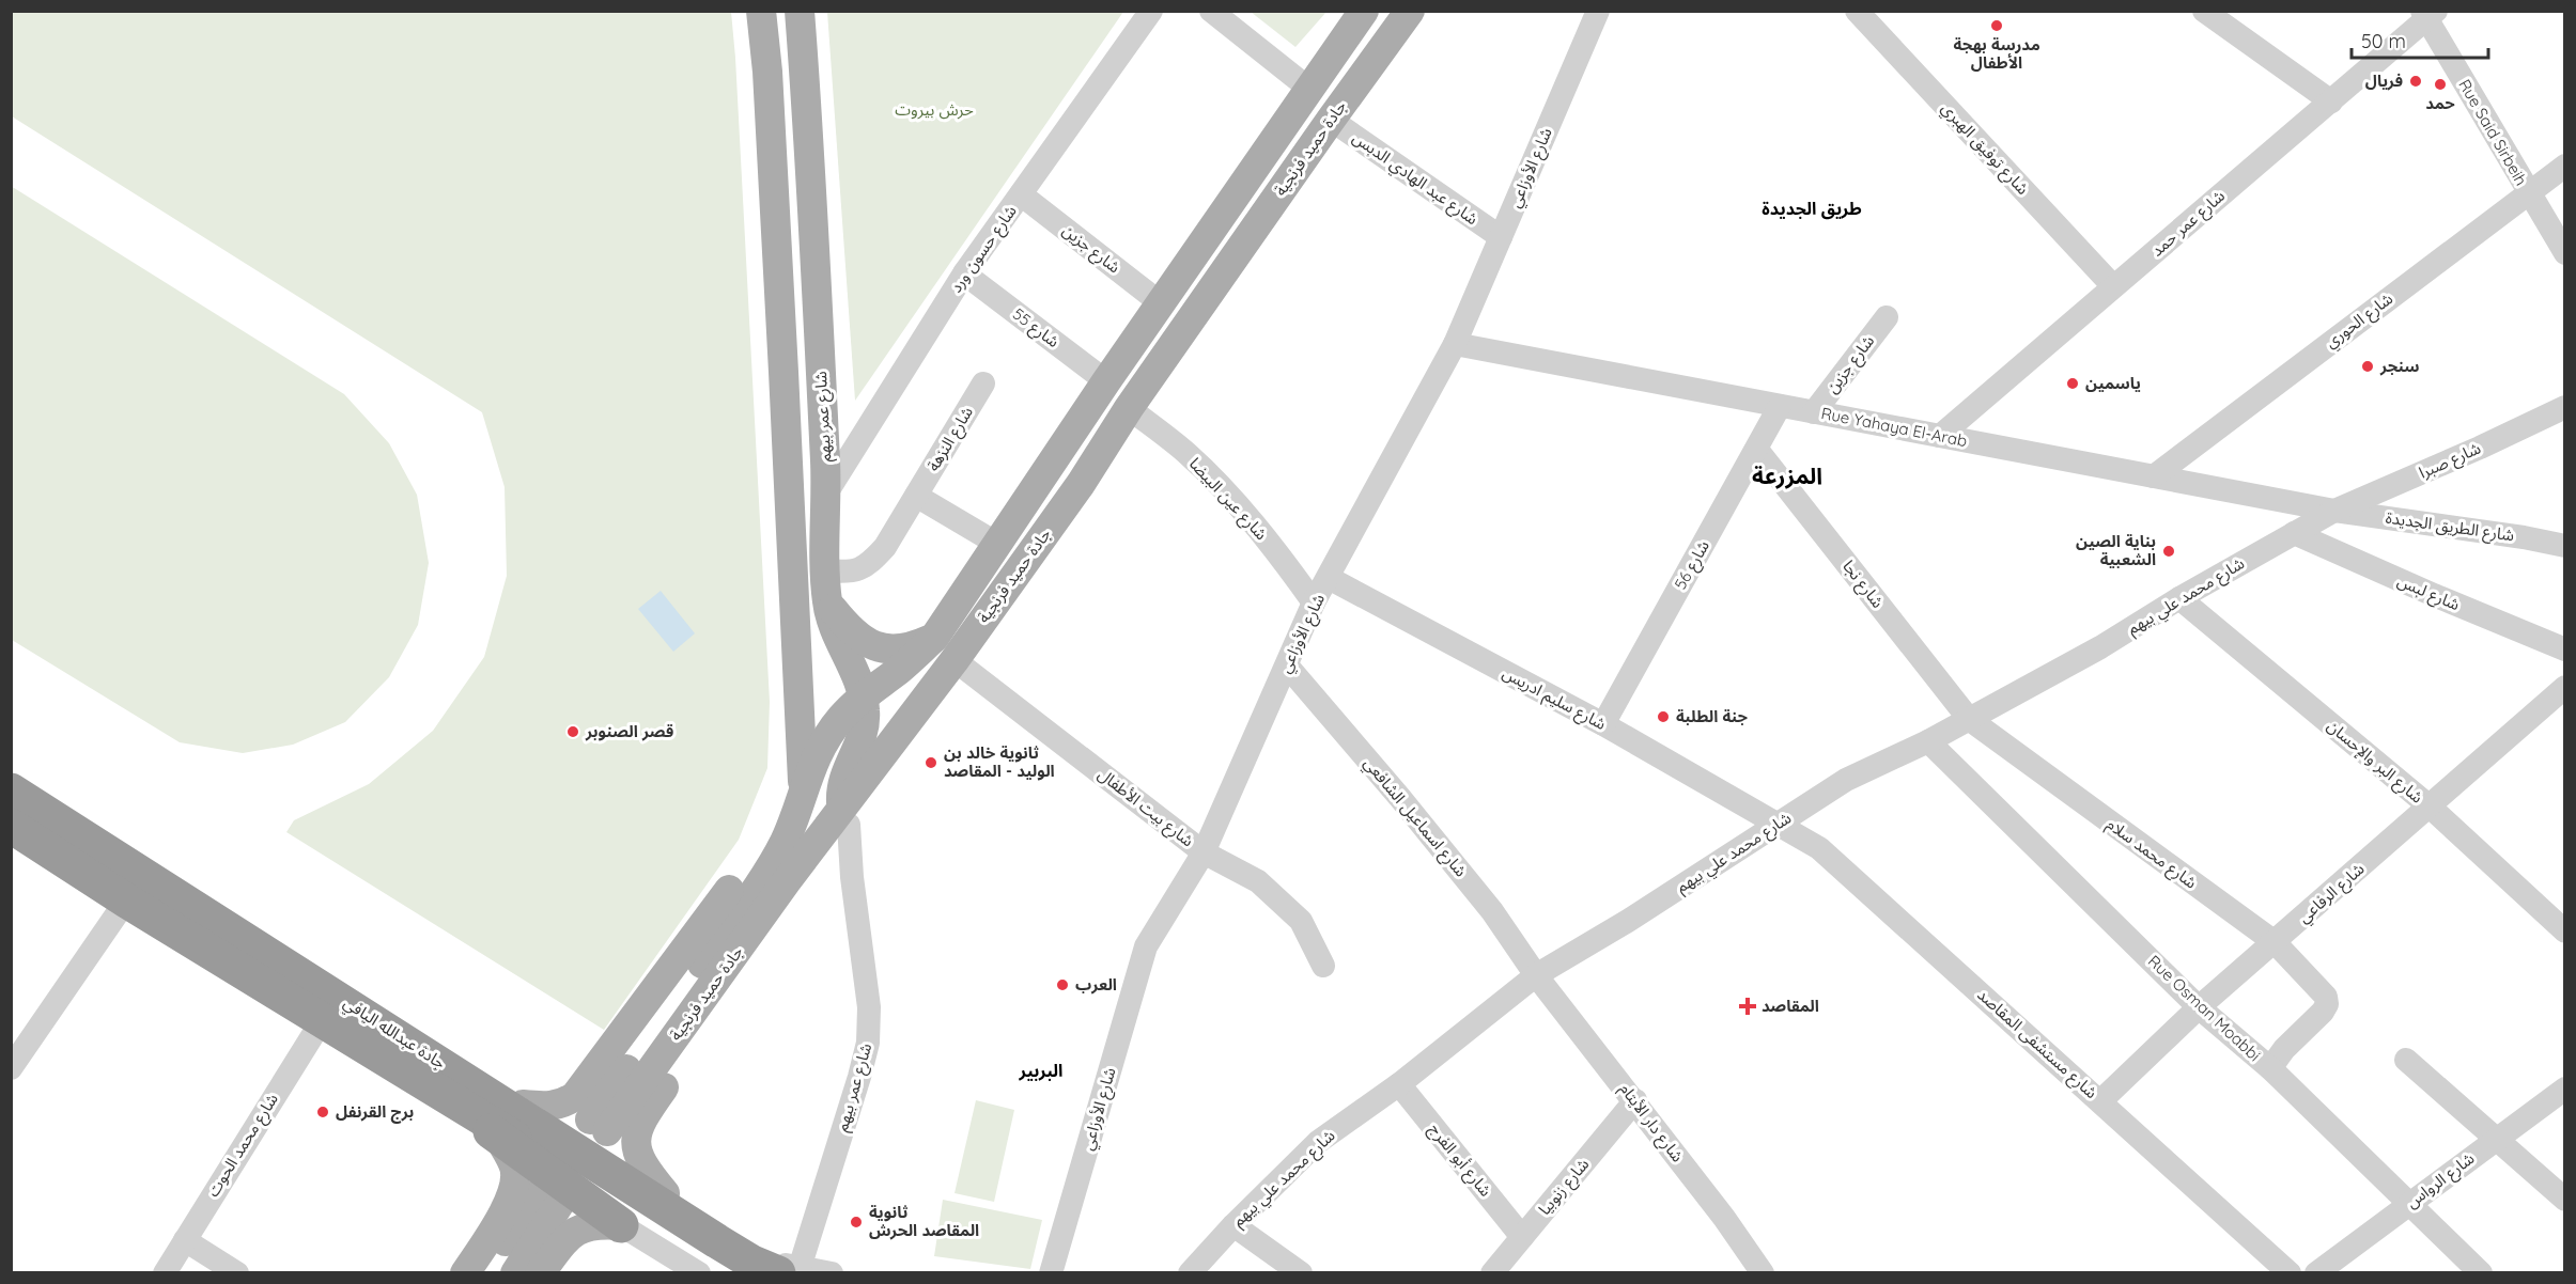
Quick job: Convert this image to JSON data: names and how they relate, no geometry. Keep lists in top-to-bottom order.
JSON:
{
  "streets": {
    "highway": ["جادة عبدالله اليافي"],
    "main road": ["جادة حميد فرنجية", "شارع عمر بيهم"],
    "street": [
      "Rue Said Sirbeih",
      "شارع توفيق الهبري",
      "شارع الأوزاعي",
      "شارع عبد الهادي الدبس",
      "شارع عمر حمد",
      "شارع حسون ورد",
      "شارع جزين",
      "شارع الحوري",
      "شارع 55",
      "Rue Yahaya El-Arab",
      "شارع النزهة",
      "شارع صبرا",
      "شارع عين البيضا",
      "شارع الطريق الجديدة",
      "شارع 56",
      "شارع نجا",
      "شارع لبس",
      "شارع محمد علي بيهم",
      "شارع سليم ادريس",
      "شارع البر والإحسان",
      "شارع بيت الأطفال",
      "شارع اسماعيل الشافعي",
      "شارع محمد سلام",
      "شارع الرفاعي",
      "Rue Osman Moabbi",
      "شارع مستشفى المقاصد",
      "شارع دار الأيتام",
      "شارع محمد الحوت",
      "شارع أبو الفرج",
      "شارع الرواس",
      "شارع زنوبيا"
    ]
  },
  "crossings": [
    ["Rue Said Sirbeih", "شارع عمر حمد"],
    ["Rue Said Sirbeih", "شارع الحوري"],
    ["جادة حميد فرنجية", "شارع عبد الهادي الدبس"],
    ["جادة حميد فرنجية", "شارع جزين"],
    ["جادة حميد فرنجية", "شارع 55"],
    ["جادة حميد فرنجية", "شارع عمر بيهم"],
    ["جادة حميد فرنجية", "شارع عين البيضا"],
    ["جادة حميد فرنجية", "شارع بيت الأطفال"],
    ["شارع توفيق الهبري", "شارع عمر حمد"],
    ["شارع الأوزاعي", "شارع عبد الهادي الدبس"],
    ["شارع الأوزاعي", "Rue Yahaya El-Arab"],
    ["شارع الأوزاعي", "شارع عين البيضا"],
    ["شارع الأوزاعي", "شارع سليم ادريس"],
    ["شارع الأوزاعي", "شارع بيت الأطفال"],
    ["شارع الأوزاعي", "شارع اسماعيل الشافعي"],
    ["شارع عمر حمد", "Rue Yahaya El-Arab"],
    ["شارع حسون ورد", "شارع جزين"],
    ["شارع حسون ورد", "شارع 55"],
    ["شارع حسون ورد", "شارع عمر بيهم"],
    ["شارع جزين", "Rue Yahaya El-Arab"],
    ["شارع الحوري", "Rue Yahaya El-Arab"],
    ["شارع عمر بيهم", "شارع النزهة"],
    ["شارع عمر بيهم", "جادة عبدالله اليافي"],
    ["Rue Yahaya El-Arab", "شارع صبرا"],
    ["Rue Yahaya El-Arab", "شارع الطريق الجديدة"],
    ["Rue Yahaya El-Arab", "شارع 56"],
    ["Rue Yahaya El-Arab", "شارع محمد علي بيهم"],
    ["شارع صبرا", "شارع الطريق الجديدة"],
    ["شارع صبرا", "شارع محمد علي بيهم"],
    ["شارع الطريق الجديدة", "شارع محمد علي بيهم"],
    ["شارع 56", "شارع نجا"],
    ["شارع 56", "شارع سليم ادريس"],
    ["شارع نجا", "شارع محمد علي بيهم"],
    ["شارع نجا", "شارع محمد سلام"],
    ["شارع لبس", "شارع محمد علي بيهم"],
    ["شارع محمد علي بيهم", "شارع سليم ادريس"],
    ["شارع محمد علي بيهم", "شارع البر والإحسان"],
    ["شارع محمد علي بيهم", "شارع اسماعيل الشافعي"],
    ["شارع محمد علي بيهم", "شارع محمد سلام"],
    ["شارع محمد علي بيهم", "Rue Osman Moabbi"],
    ["شارع محمد علي بيهم", "شارع مستشفى المقاصد"],
    ["شارع محمد علي بيهم", "شارع دار الأيتام"],
    ["شارع محمد علي بيهم", "شارع أبو الفرج"],
    ["شارع سليم ادريس", "شارع مستشفى المقاصد"],
    ["شارع البر والإحسان", "شارع الرفاعي"],
    ["شارع اسماعيل الشافعي", "شارع دار الأيتام"],
    ["شارع محمد سلام", "شارع الرفاعي"],
    ["شارع محمد سلام", "Rue Osman Moabbi"],
    ["شارع الرفاعي", "Rue Osman Moabbi"],
    ["شارع الرفاعي", "شارع مستشفى المقاصد"],
    ["Rue Osman Moabbi", "شارع الرواس"],
    ["جادة عبدالله اليافي", "شارع محمد الحوت"],
    ["شارع دار الأيتام", "شارع زنوبيا"],
    ["شارع أبو الفرج", "شارع زنوبيا"]
  ],
  "districts": ["طريق الجديدة", "المزرعة", "البربير"],
  "parks": ["حرش بيروت"],
  "places": {
    "other": [
      "مدرسة بهجة الأطفال",
      "فريال",
      "حمد",
      "سنجر",
      "ياسمين",
      "بناية الصين الشعبية",
      "جنة الطلبة",
      "قصر الصنوبر",
      "ثانوية خالد بن الوليد - المقاصد",
      "العرب",
      "برج القرنفل",
      "ثانوية المقاصد الحرش"
    ],
    "health": ["المقاصد"]
  },
  "scale_bar": "50 m"
}
